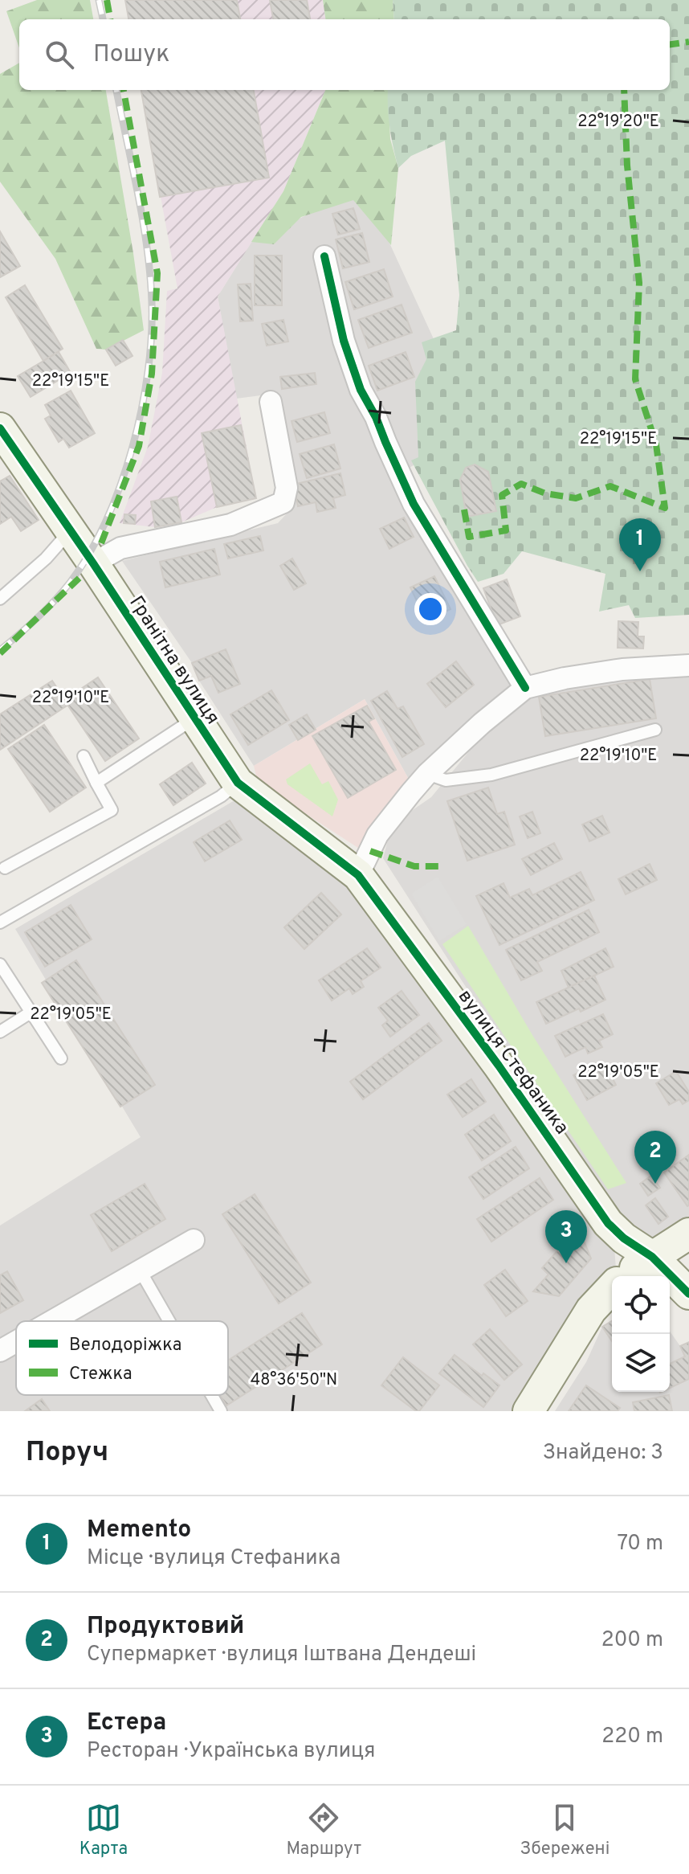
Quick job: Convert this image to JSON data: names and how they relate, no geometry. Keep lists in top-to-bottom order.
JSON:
{
  "streets": {
    "street": ["Гранітна вулиця", "вулиця Стефаника"]
  },
  "crossings": [
    ["Гранітна вулиця", "вулиця Стефаника"]
  ],
  "legend": ["Велодоріжка", "Стежка"],
  "page": {
    "search": "Пошук",
    "pins": ["1", "2", "3"],
    "heading": ["Поруч", "Знайдено: 3"],
    "list": [
      {
        "mark": "1",
        "name": "Memento",
        "note": "Місце · вулиця Стефаника",
        "value": "70 m"
      },
      {
        "mark": "2",
        "name": "Продуктовий",
        "note": "Супермаркет · вулиця Іштвана Дендеші",
        "value": "200 m"
      },
      {
        "mark": "3",
        "name": "Естера",
        "note": "Ресторан · Українська вулиця",
        "value": "220 m"
      }
    ],
    "nav": ["Карта", "Маршрут", "Збережені"]
  },
  "coordinates": [
    "22°19'20\"E",
    "22°19'15\"E",
    "22°19'10\"E",
    "22°19'05\"E",
    "48°36'50\"N"
  ]
}
